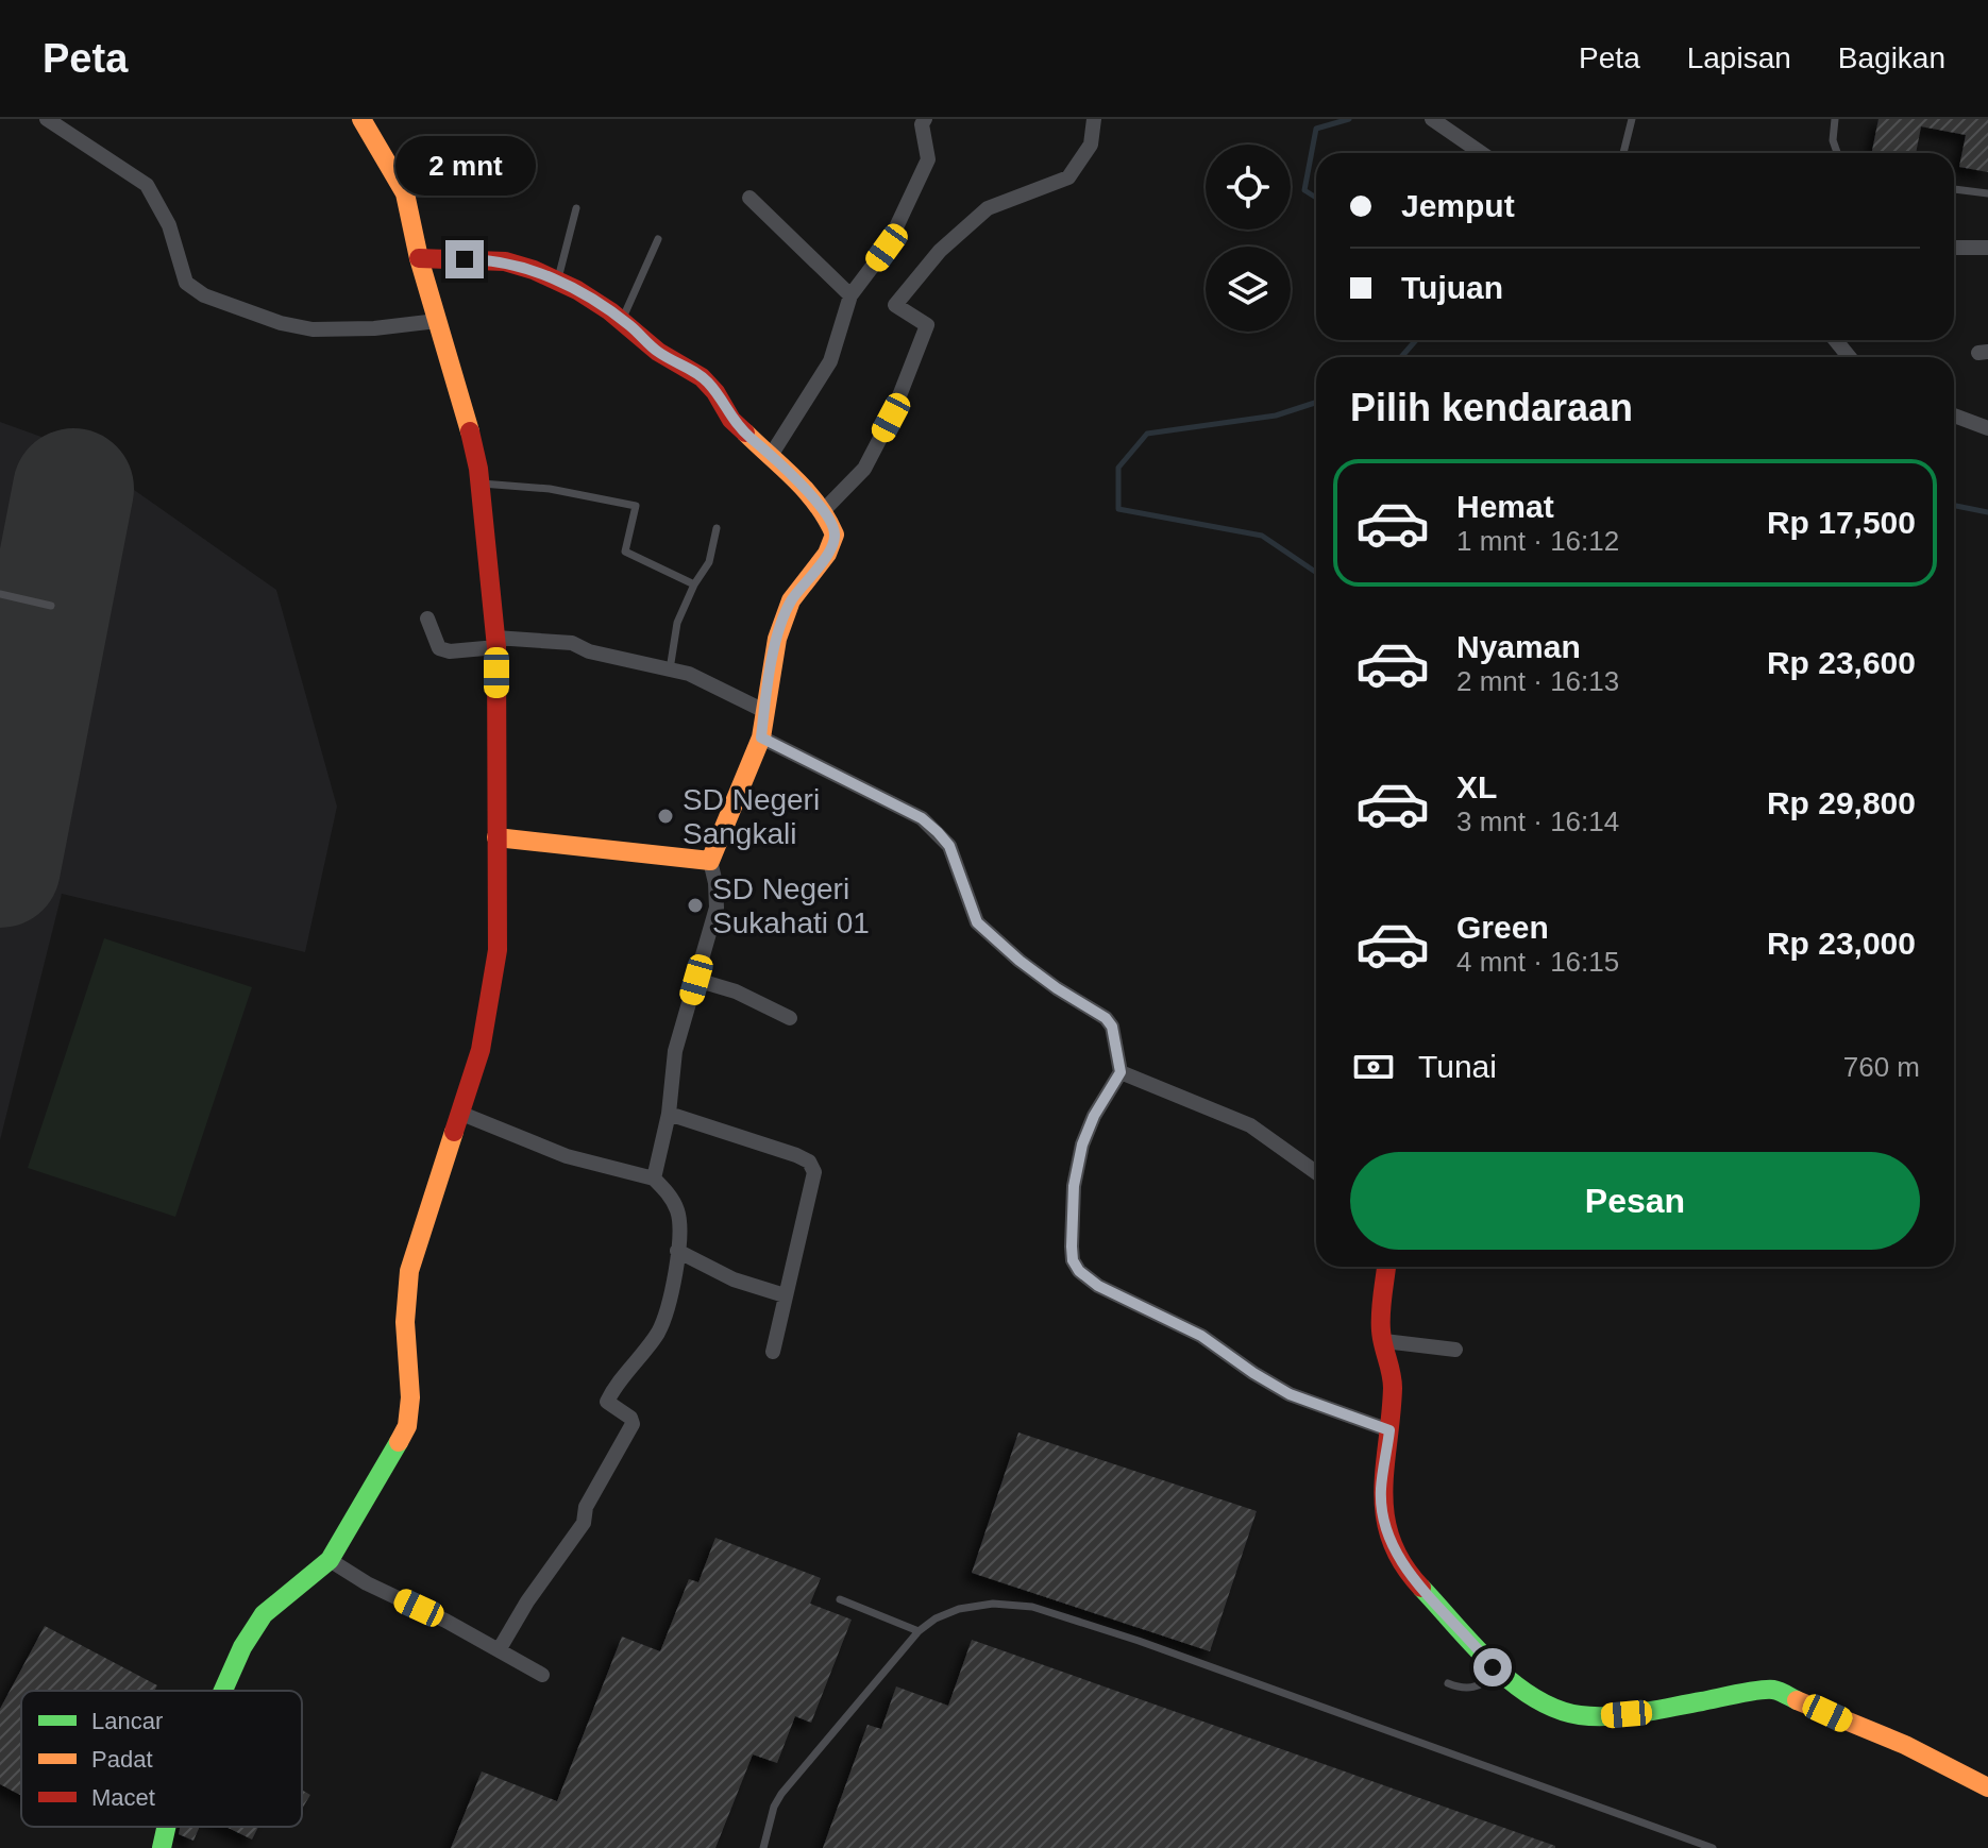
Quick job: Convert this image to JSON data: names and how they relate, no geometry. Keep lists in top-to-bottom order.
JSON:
{
  "places": ["SD Negeri Sangkali", "SD Negeri Sukahati 01"],
  "legend": ["Lancar", "Padat", "Macet"],
  "page": {
    "header": "Peta",
    "nav": ["Peta", "Lapisan", "Bagikan"],
    "bubble": "2 mnt",
    "banner": ["Jemput", "Tujuan"],
    "heading": "Pilih kendaraan",
    "list": [
      {
        "name": "Hemat",
        "note": "1 mnt · 16:12",
        "value": "Rp 17,500"
      },
      {
        "name": "Nyaman",
        "note": "2 mnt · 16:13",
        "value": "Rp 23,600"
      },
      {
        "name": "XL",
        "note": "3 mnt · 16:14",
        "value": "Rp 29,800"
      },
      {
        "name": "Green",
        "note": "4 mnt · 16:15",
        "value": "Rp 23,000"
      }
    ],
    "pay": ["Tunai", "760 m"],
    "buttons": "Pesan"
  }
}
